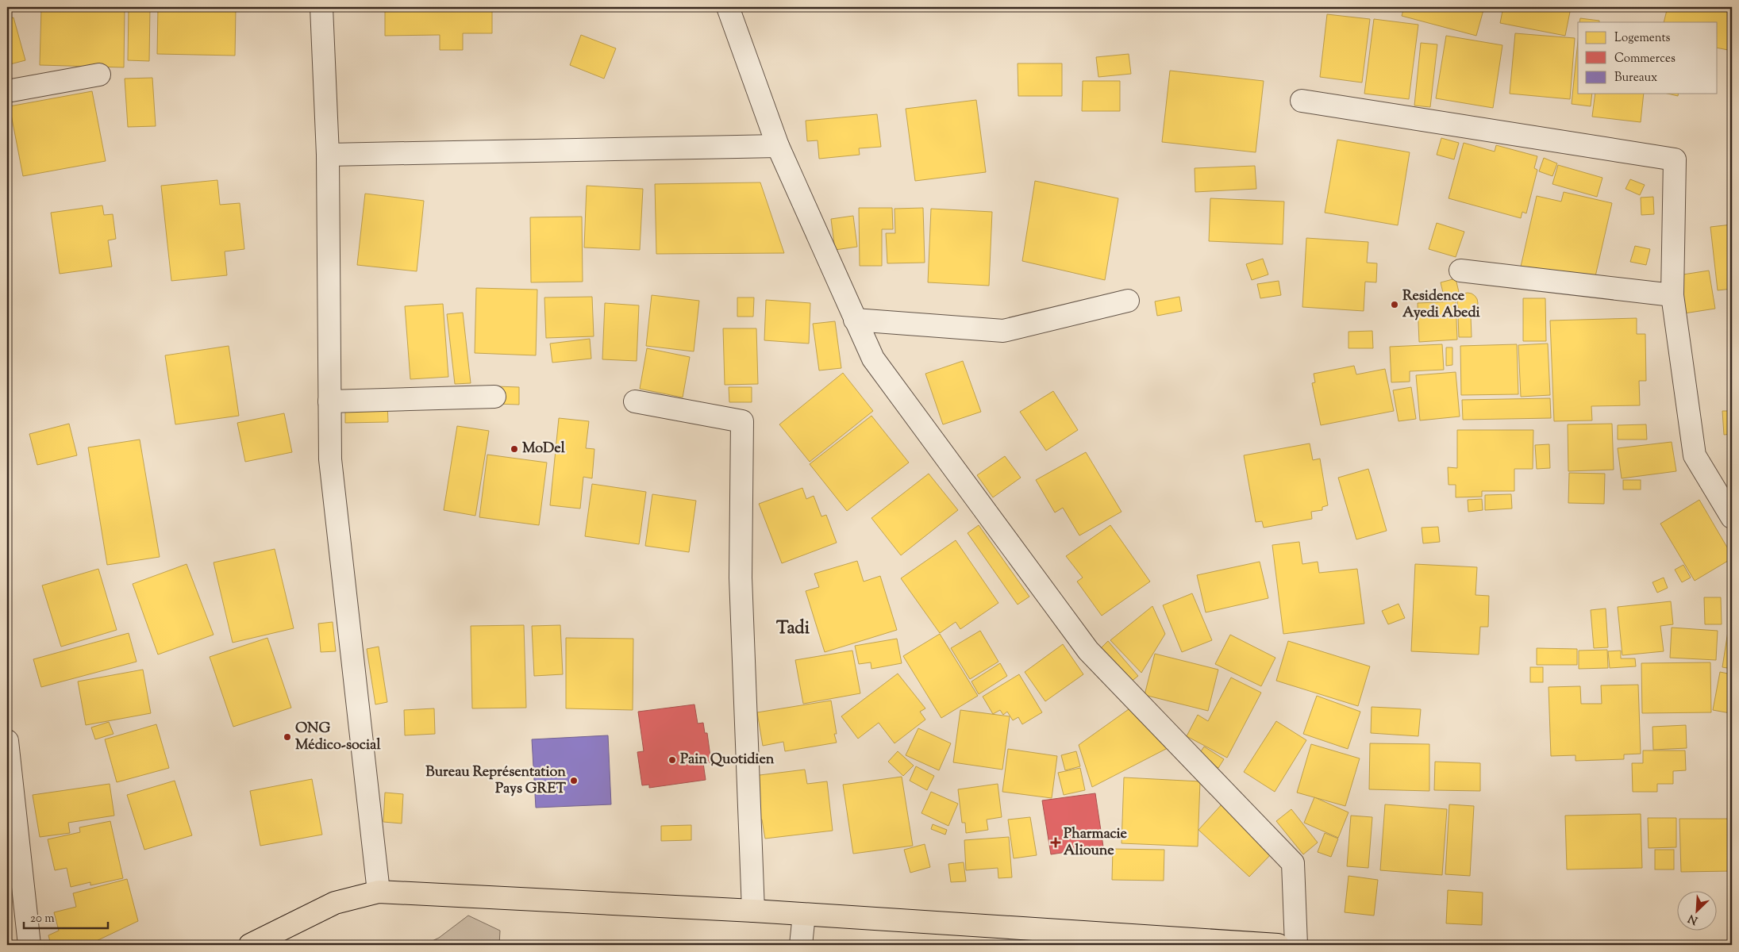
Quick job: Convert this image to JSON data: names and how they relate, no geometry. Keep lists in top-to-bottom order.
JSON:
{
  "districts": ["Tadi"],
  "places": {
    "other": [
      "Residence Ayedi Abedi",
      "MoDel",
      "ONG Médico-social",
      "Pain Quotidien",
      "Bureau Représentation Pays GRET"
    ],
    "health": ["Pharmacie Alioune"]
  },
  "legend": ["Logements", "Commerces", "Bureaux"],
  "scale_bar": "20 m",
  "north": "bottom left"
}
